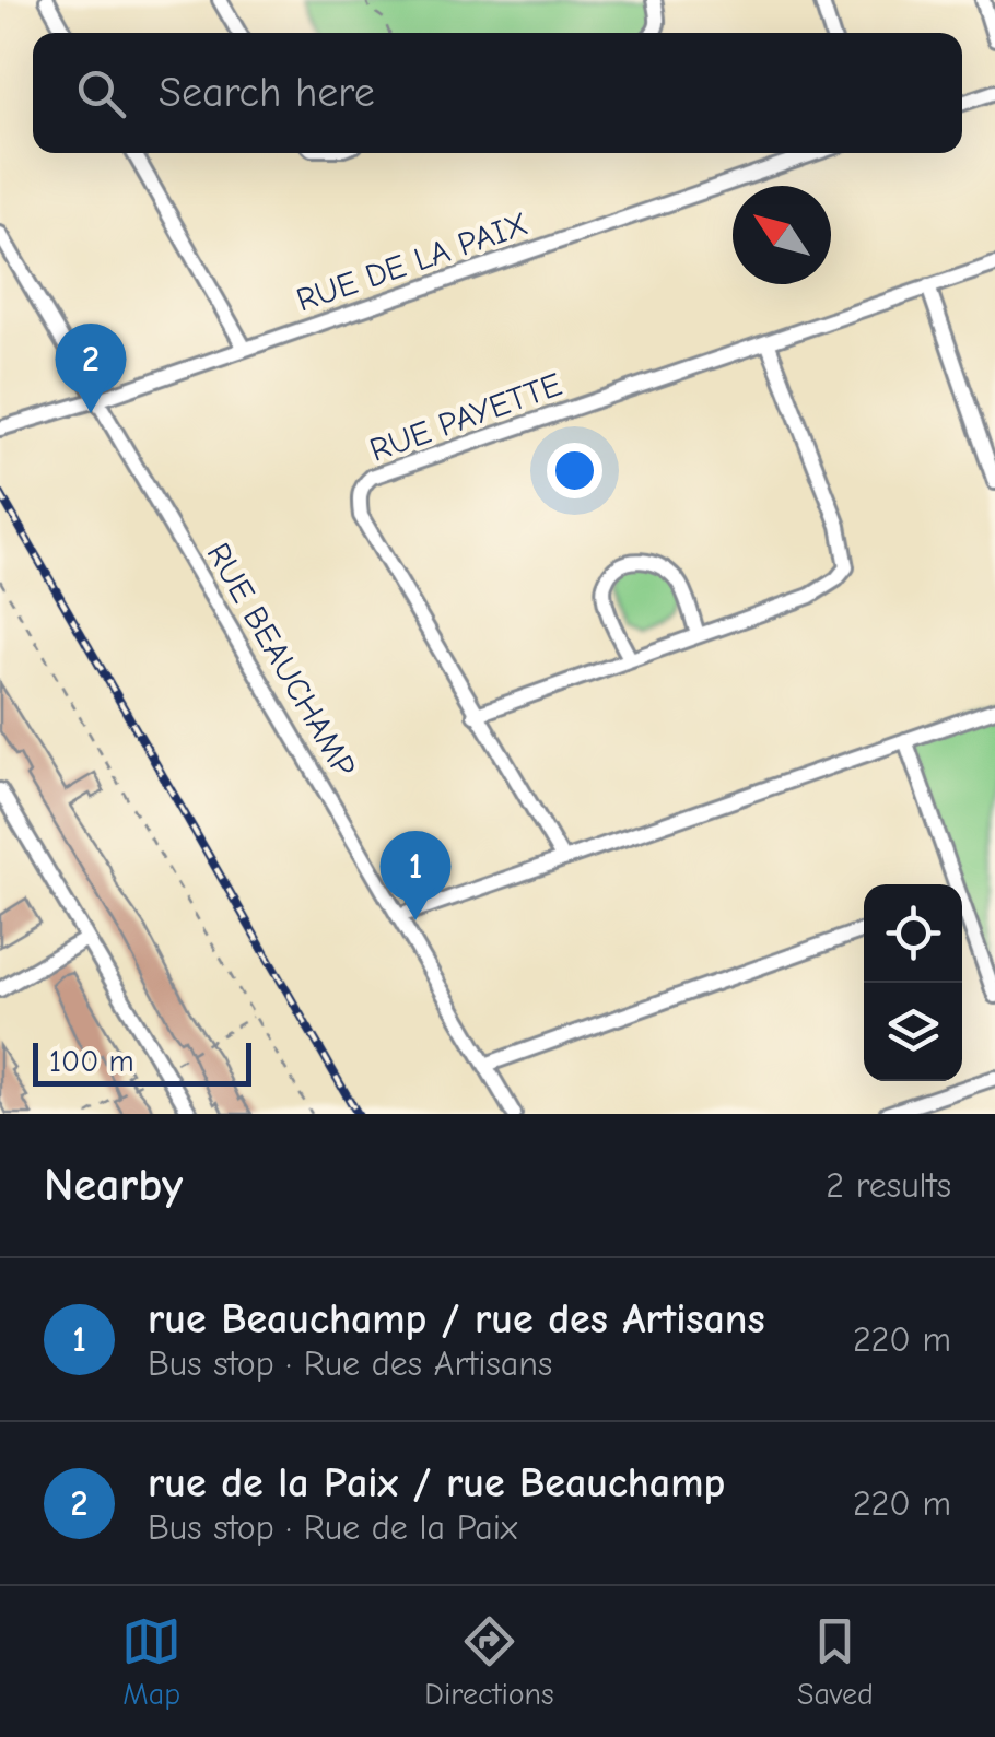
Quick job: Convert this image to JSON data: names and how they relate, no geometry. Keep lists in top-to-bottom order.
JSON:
{
  "streets": {
    "street": ["RUE DE LA PAIX", "RUE PAYETTE", "RUE BEAUCHAMP"]
  },
  "crossings": [
    ["RUE DE LA PAIX", "RUE BEAUCHAMP"]
  ],
  "scale_bar": "100 m",
  "north": "top left",
  "page": {
    "search": "Search here",
    "pins": ["2", "1"],
    "scale": "100 m",
    "heading": ["Nearby", "2 results"],
    "list": [
      {
        "mark": "1",
        "name": "rue Beauchamp / rue des Artisans",
        "note": "Bus stop · Rue des Artisans",
        "value": "220 m"
      },
      {
        "mark": "2",
        "name": "rue de la Paix / rue Beauchamp",
        "note": "Bus stop · Rue de la Paix",
        "value": "220 m"
      }
    ],
    "nav": ["Map", "Directions", "Saved"]
  }
}
